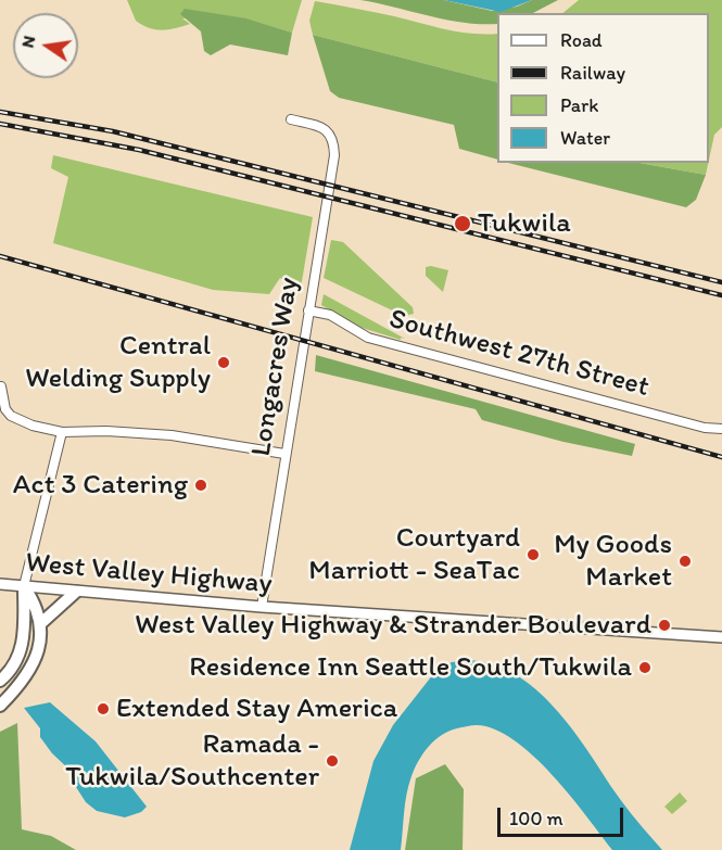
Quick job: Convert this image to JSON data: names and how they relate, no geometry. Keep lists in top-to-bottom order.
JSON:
{
  "streets": {
    "main road": ["West Valley Highway"],
    "street": ["Southwest 27th Street", "Longacres Way"]
  },
  "crossings": [
    ["Southwest 27th Street", "Longacres Way"],
    ["Longacres Way", "West Valley Highway"]
  ],
  "places": [
    "Tukwila",
    "Central Welding Supply",
    "Act 3 Catering",
    "Courtyard Marriott - SeaTac",
    "My Goods Market",
    "West Valley Highway & Strander Boulevard",
    "Residence Inn Seattle South/Tukwila",
    "Extended Stay America",
    "Ramada - Tukwila/Southcenter"
  ],
  "legend": [
    "Road",
    "Railway",
    "Park",
    "Water"
  ],
  "scale_bar": "100 m",
  "north": "left"
}
